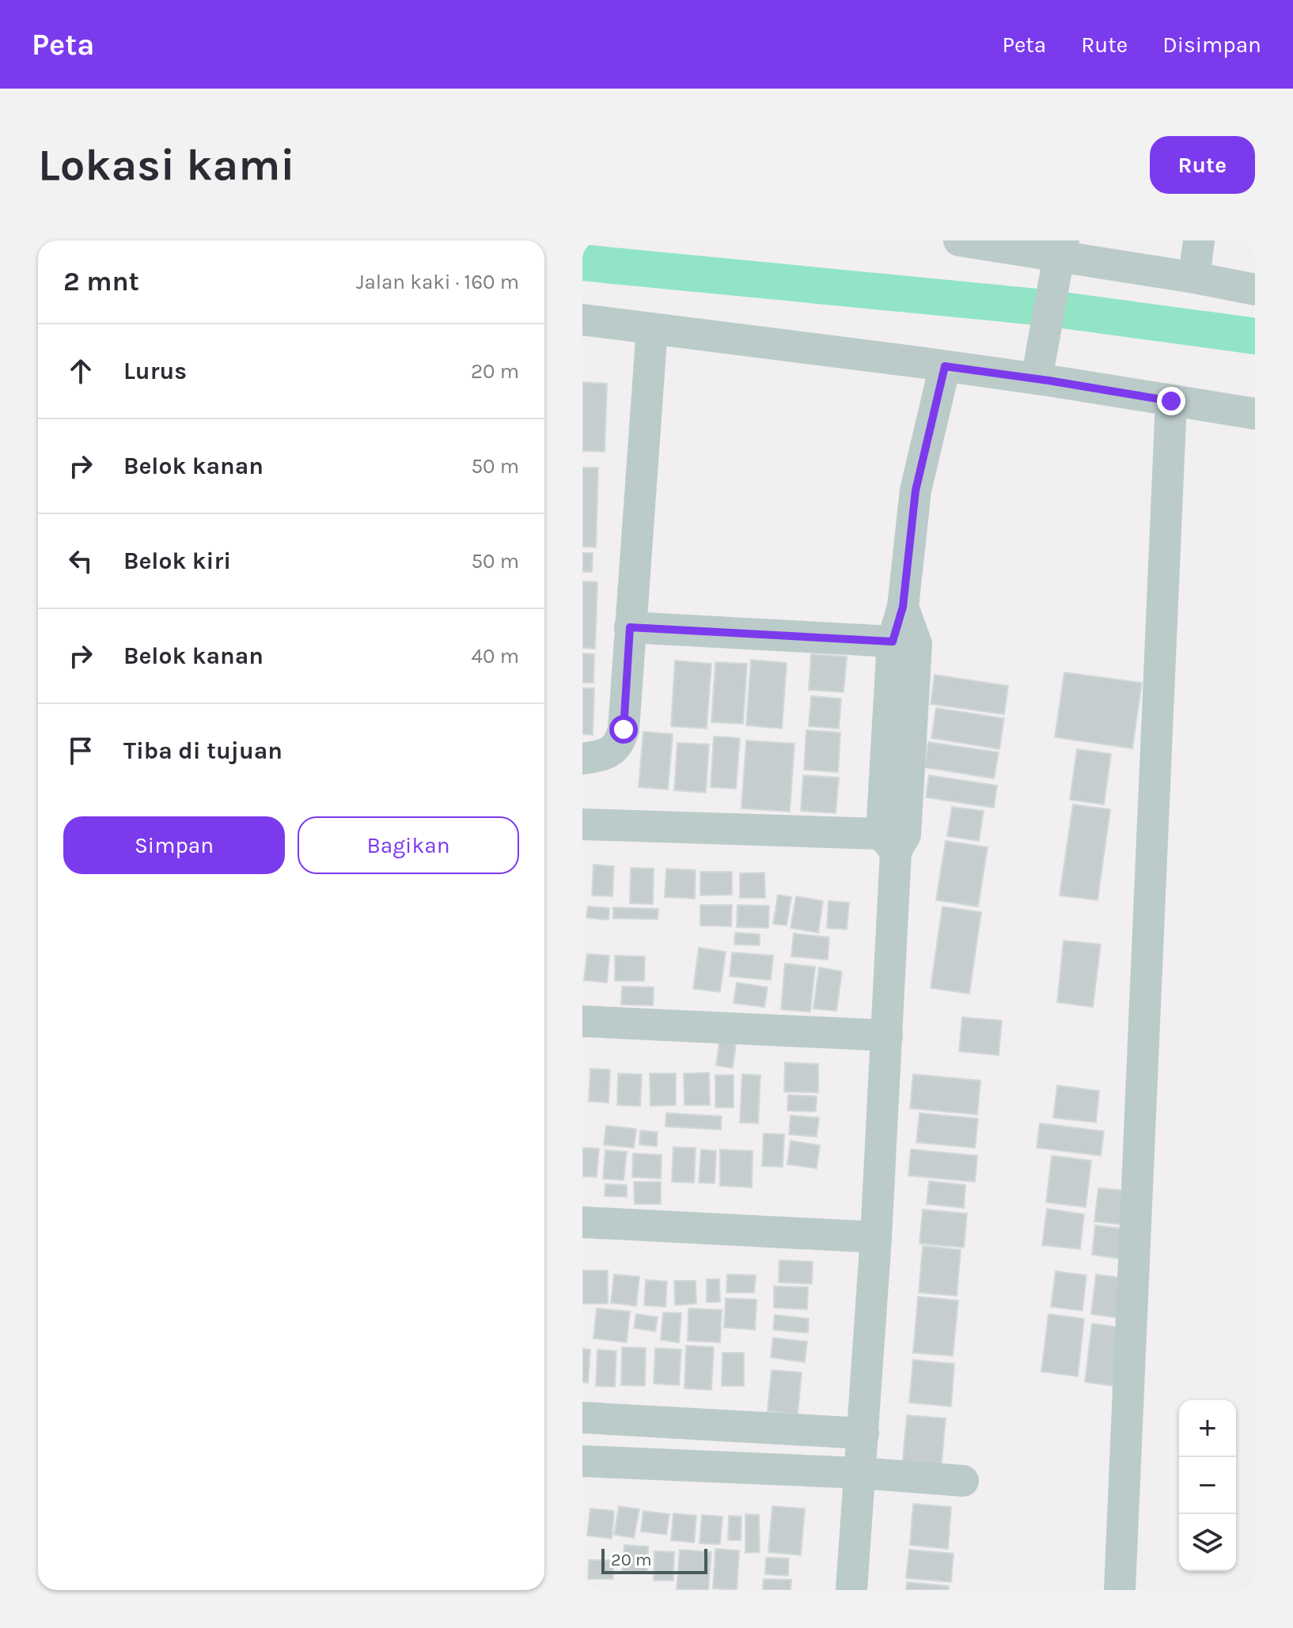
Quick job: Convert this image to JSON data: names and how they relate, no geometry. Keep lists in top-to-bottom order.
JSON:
{
  "scale_bar": "20 m",
  "page": {
    "header": "Peta",
    "nav": ["Peta", "Rute", "Disimpan"],
    "buttons": [
      "Rute",
      ["Simpan", "Bagikan"]
    ],
    "title": "Lokasi kami",
    "heading": ["2 mnt", "Jalan kaki · 160 m"],
    "list": [
      ["Lurus", "20 m"],
      ["Belok kanan", "50 m"],
      ["Belok kiri", "50 m"],
      ["Belok kanan", "40 m"],
      "Tiba di tujuan"
    ],
    "map_buttons": ["+", "−"],
    "scale": "20 m"
  }
}
